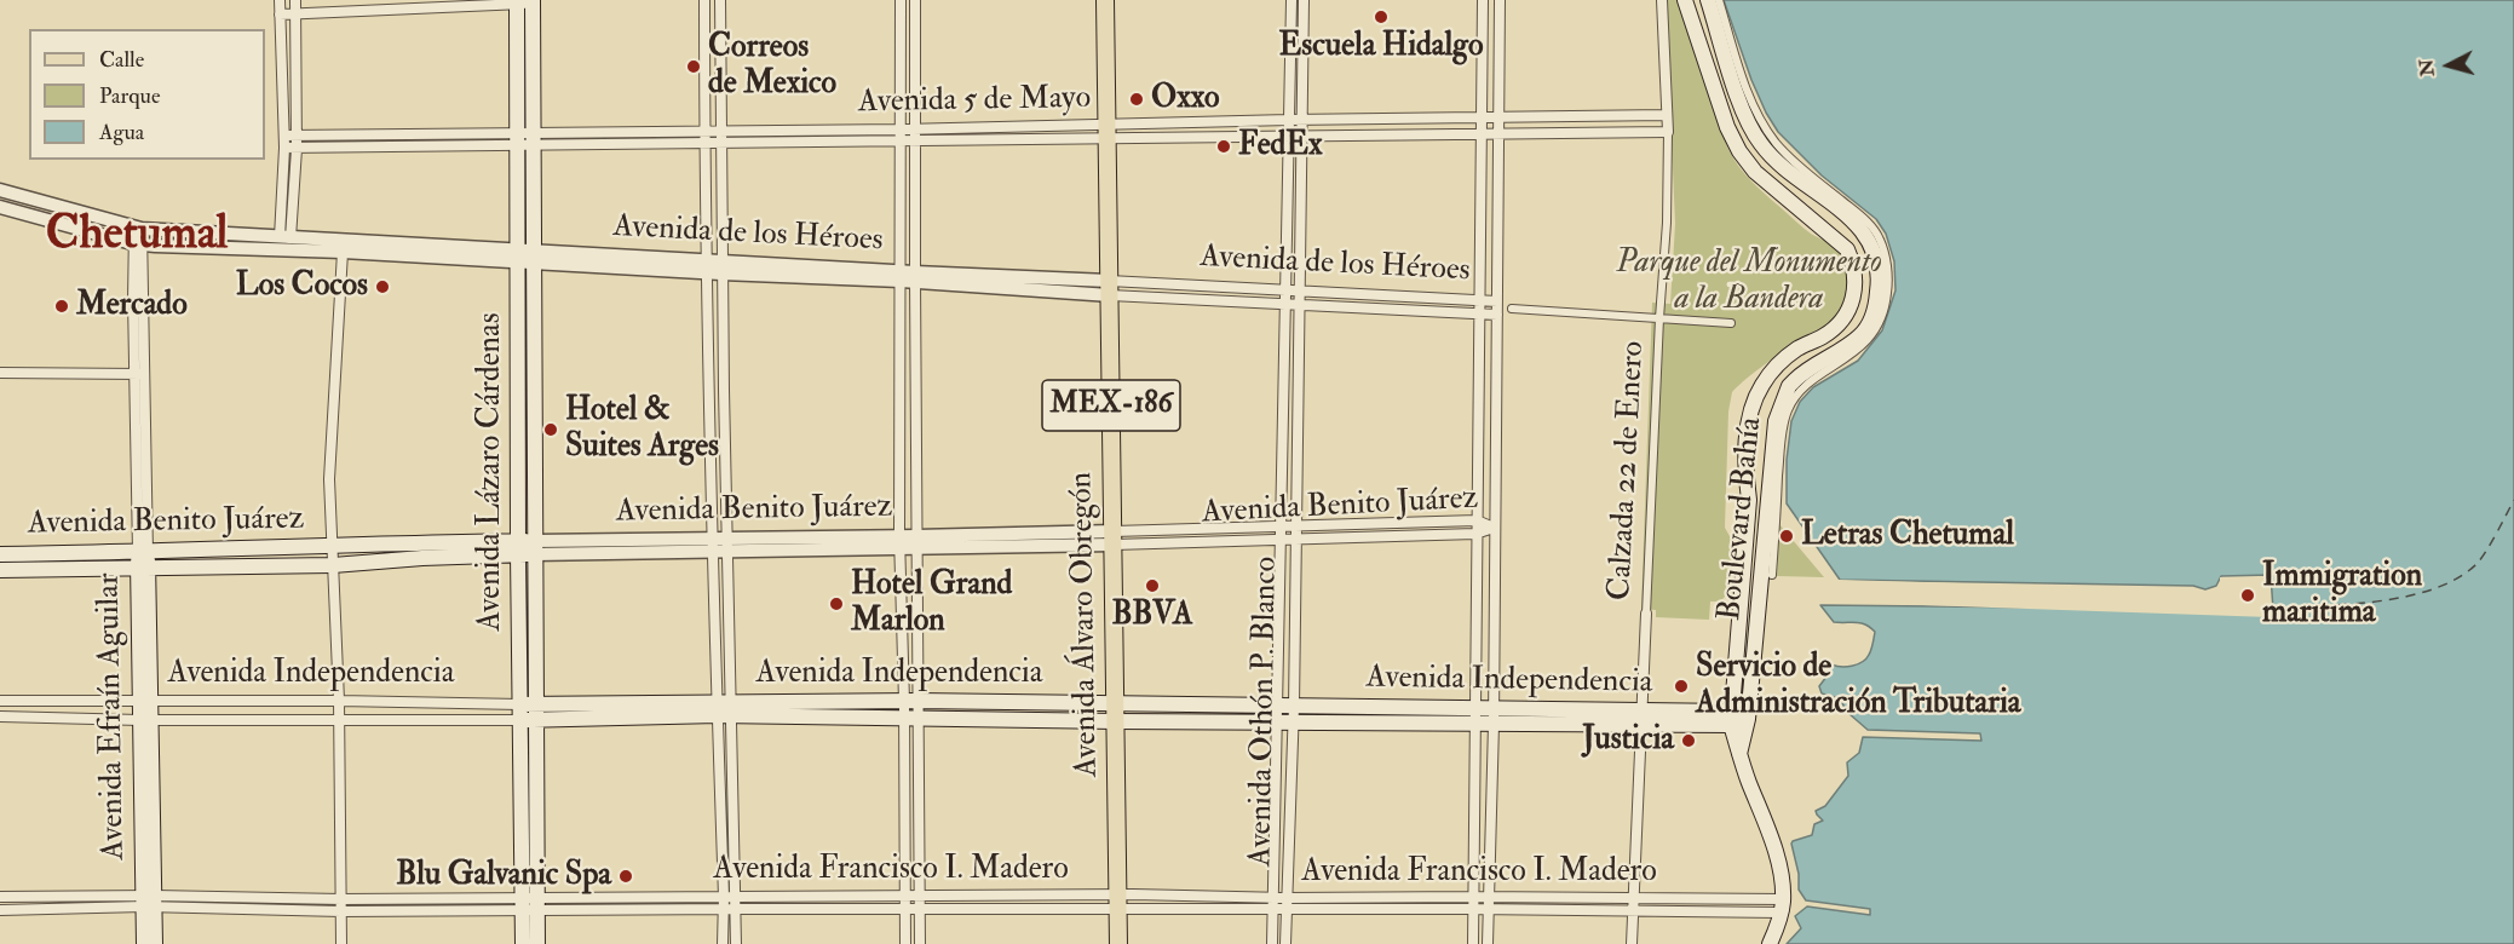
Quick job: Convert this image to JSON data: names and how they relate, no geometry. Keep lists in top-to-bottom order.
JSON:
{
  "streets": {
    "main road": [
      "MEX-186",
      "Avenida Lázaro Cárdenas",
      "Avenida Benito Juárez",
      "Boulevard Bahía",
      "Avenida Álvaro Obregón",
      "Avenida Independencia",
      "Avenida Efraín Aguilar"
    ],
    "street": [
      "Avenida 5 de Mayo",
      "Avenida de los Héroes",
      "Calzada 22 de Enero",
      "Avenida Othón P. Blanco",
      "Avenida Francisco I. Madero"
    ]
  },
  "crossings": [
    ["Avenida 5 de Mayo", "Calzada 22 de Enero"],
    ["Avenida 5 de Mayo", "Avenida Lázaro Cárdenas"],
    ["Avenida 5 de Mayo", "Avenida Álvaro Obregón"],
    ["Avenida 5 de Mayo", "Avenida Othón P. Blanco"],
    ["Avenida de los Héroes", "Avenida Lázaro Cárdenas"],
    ["Avenida de los Héroes", "Avenida Álvaro Obregón"],
    ["Avenida de los Héroes", "Avenida Othón P. Blanco"],
    ["Avenida de los Héroes", "Avenida Efraín Aguilar"],
    ["Calzada 22 de Enero", "Avenida Independencia"],
    ["Calzada 22 de Enero", "Avenida Francisco I. Madero"],
    ["Avenida Lázaro Cárdenas", "Avenida Benito Juárez"],
    ["Avenida Lázaro Cárdenas", "Avenida Independencia"],
    ["Avenida Lázaro Cárdenas", "Avenida Francisco I. Madero"],
    ["Avenida Benito Juárez", "Avenida Álvaro Obregón"],
    ["Avenida Benito Juárez", "Avenida Othón P. Blanco"],
    ["Avenida Benito Juárez", "Avenida Efraín Aguilar"],
    ["Boulevard Bahía", "Avenida Independencia"],
    ["Boulevard Bahía", "Avenida Francisco I. Madero"],
    ["Avenida Álvaro Obregón", "Avenida Independencia"],
    ["Avenida Álvaro Obregón", "Avenida Francisco I. Madero"],
    ["Avenida Independencia", "Avenida Othón P. Blanco"],
    ["Avenida Independencia", "Avenida Efraín Aguilar"],
    ["Avenida Othón P. Blanco", "Avenida Francisco I. Madero"],
    ["Avenida Efraín Aguilar", "Avenida Francisco I. Madero"]
  ],
  "districts": ["Chetumal"],
  "parks": ["Parque del Monumento a la Bandera"],
  "places": [
    "Escuela Hidalgo",
    "Correos de Mexico",
    "Oxxo",
    "FedEx",
    "Los Cocos",
    "Mercado",
    "Hotel & Suites Arges",
    "Letras Chetumal",
    "BBVA",
    "Immigration maritima",
    "Hotel Grand Marlon",
    "Servicio de Administración Tributaria",
    "Justicia",
    "Blu Galvanic Spa"
  ],
  "legend": ["Calle", "Parque", "Agua"],
  "north": "left"
}
